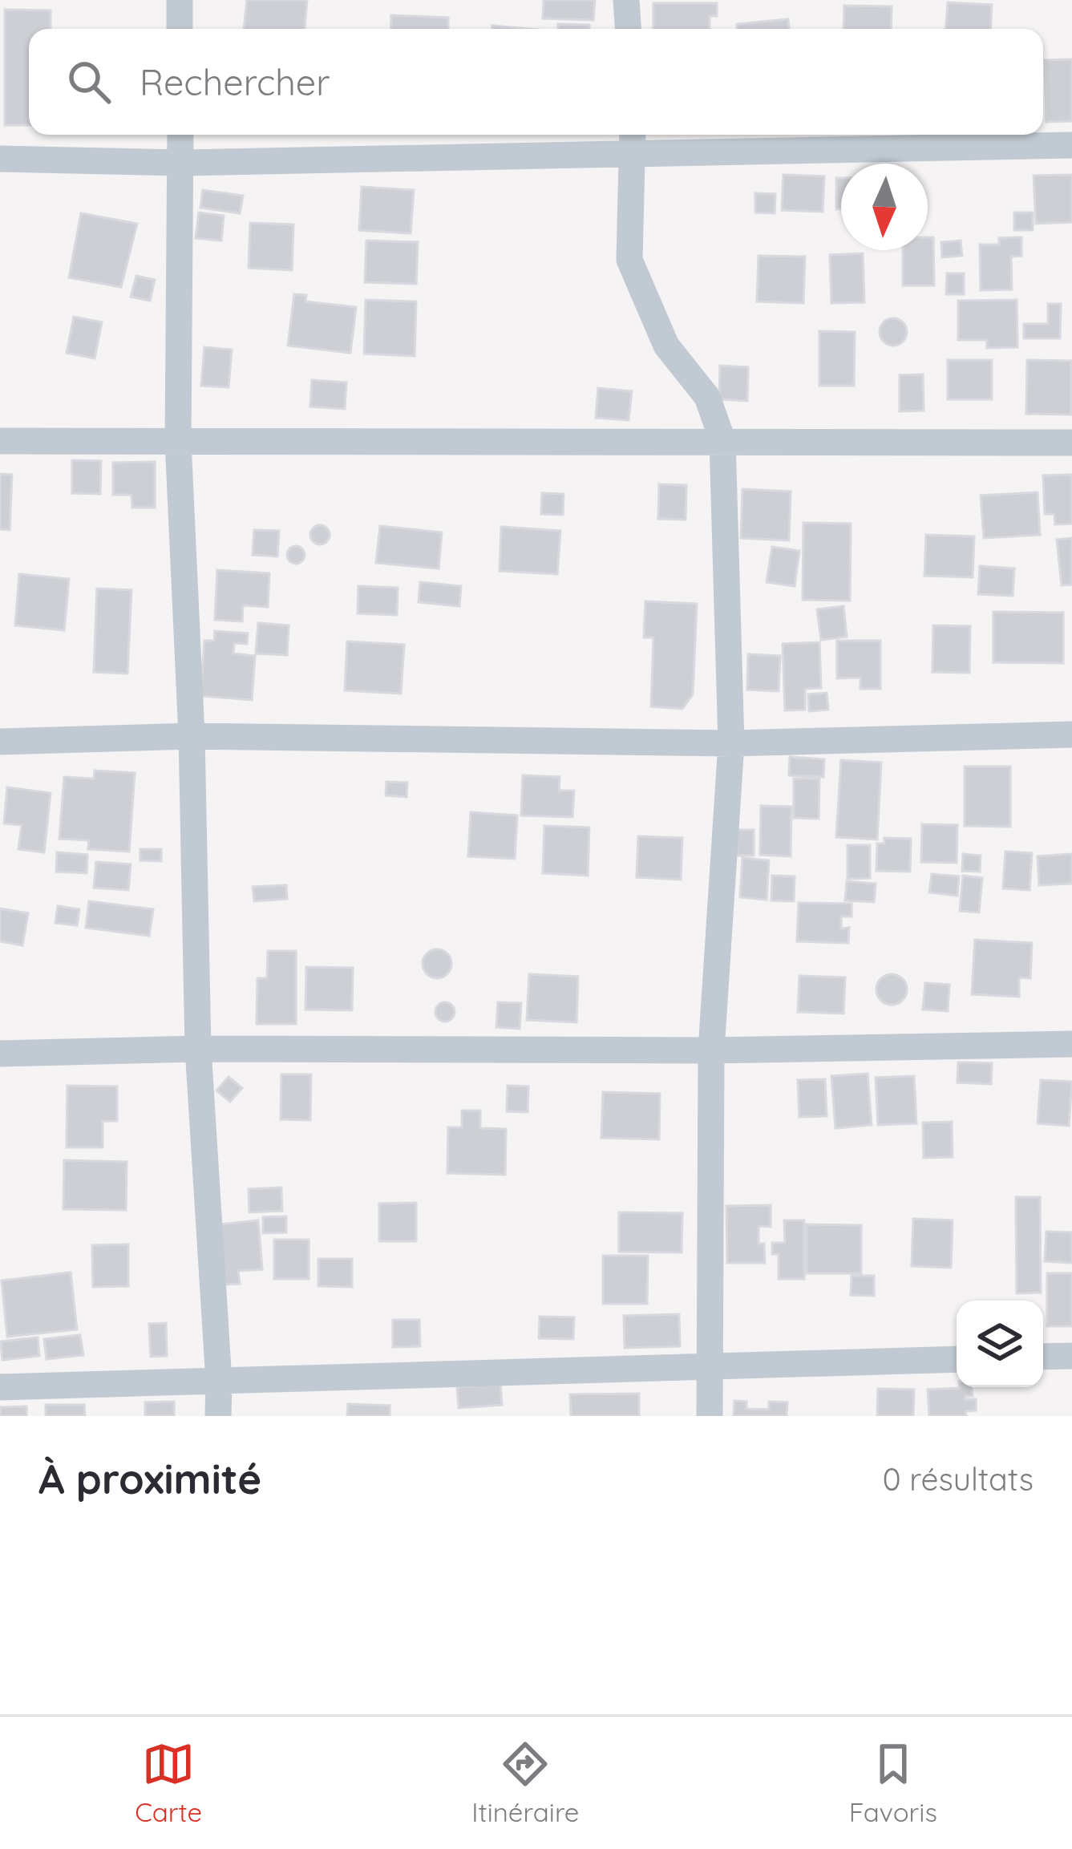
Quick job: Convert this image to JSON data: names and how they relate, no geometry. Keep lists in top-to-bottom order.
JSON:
{
  "north": "bottom",
  "page": {
    "search": "Rechercher",
    "heading": ["À proximité", "0 résultats"],
    "nav": ["Carte", "Itinéraire", "Favoris"]
  }
}
